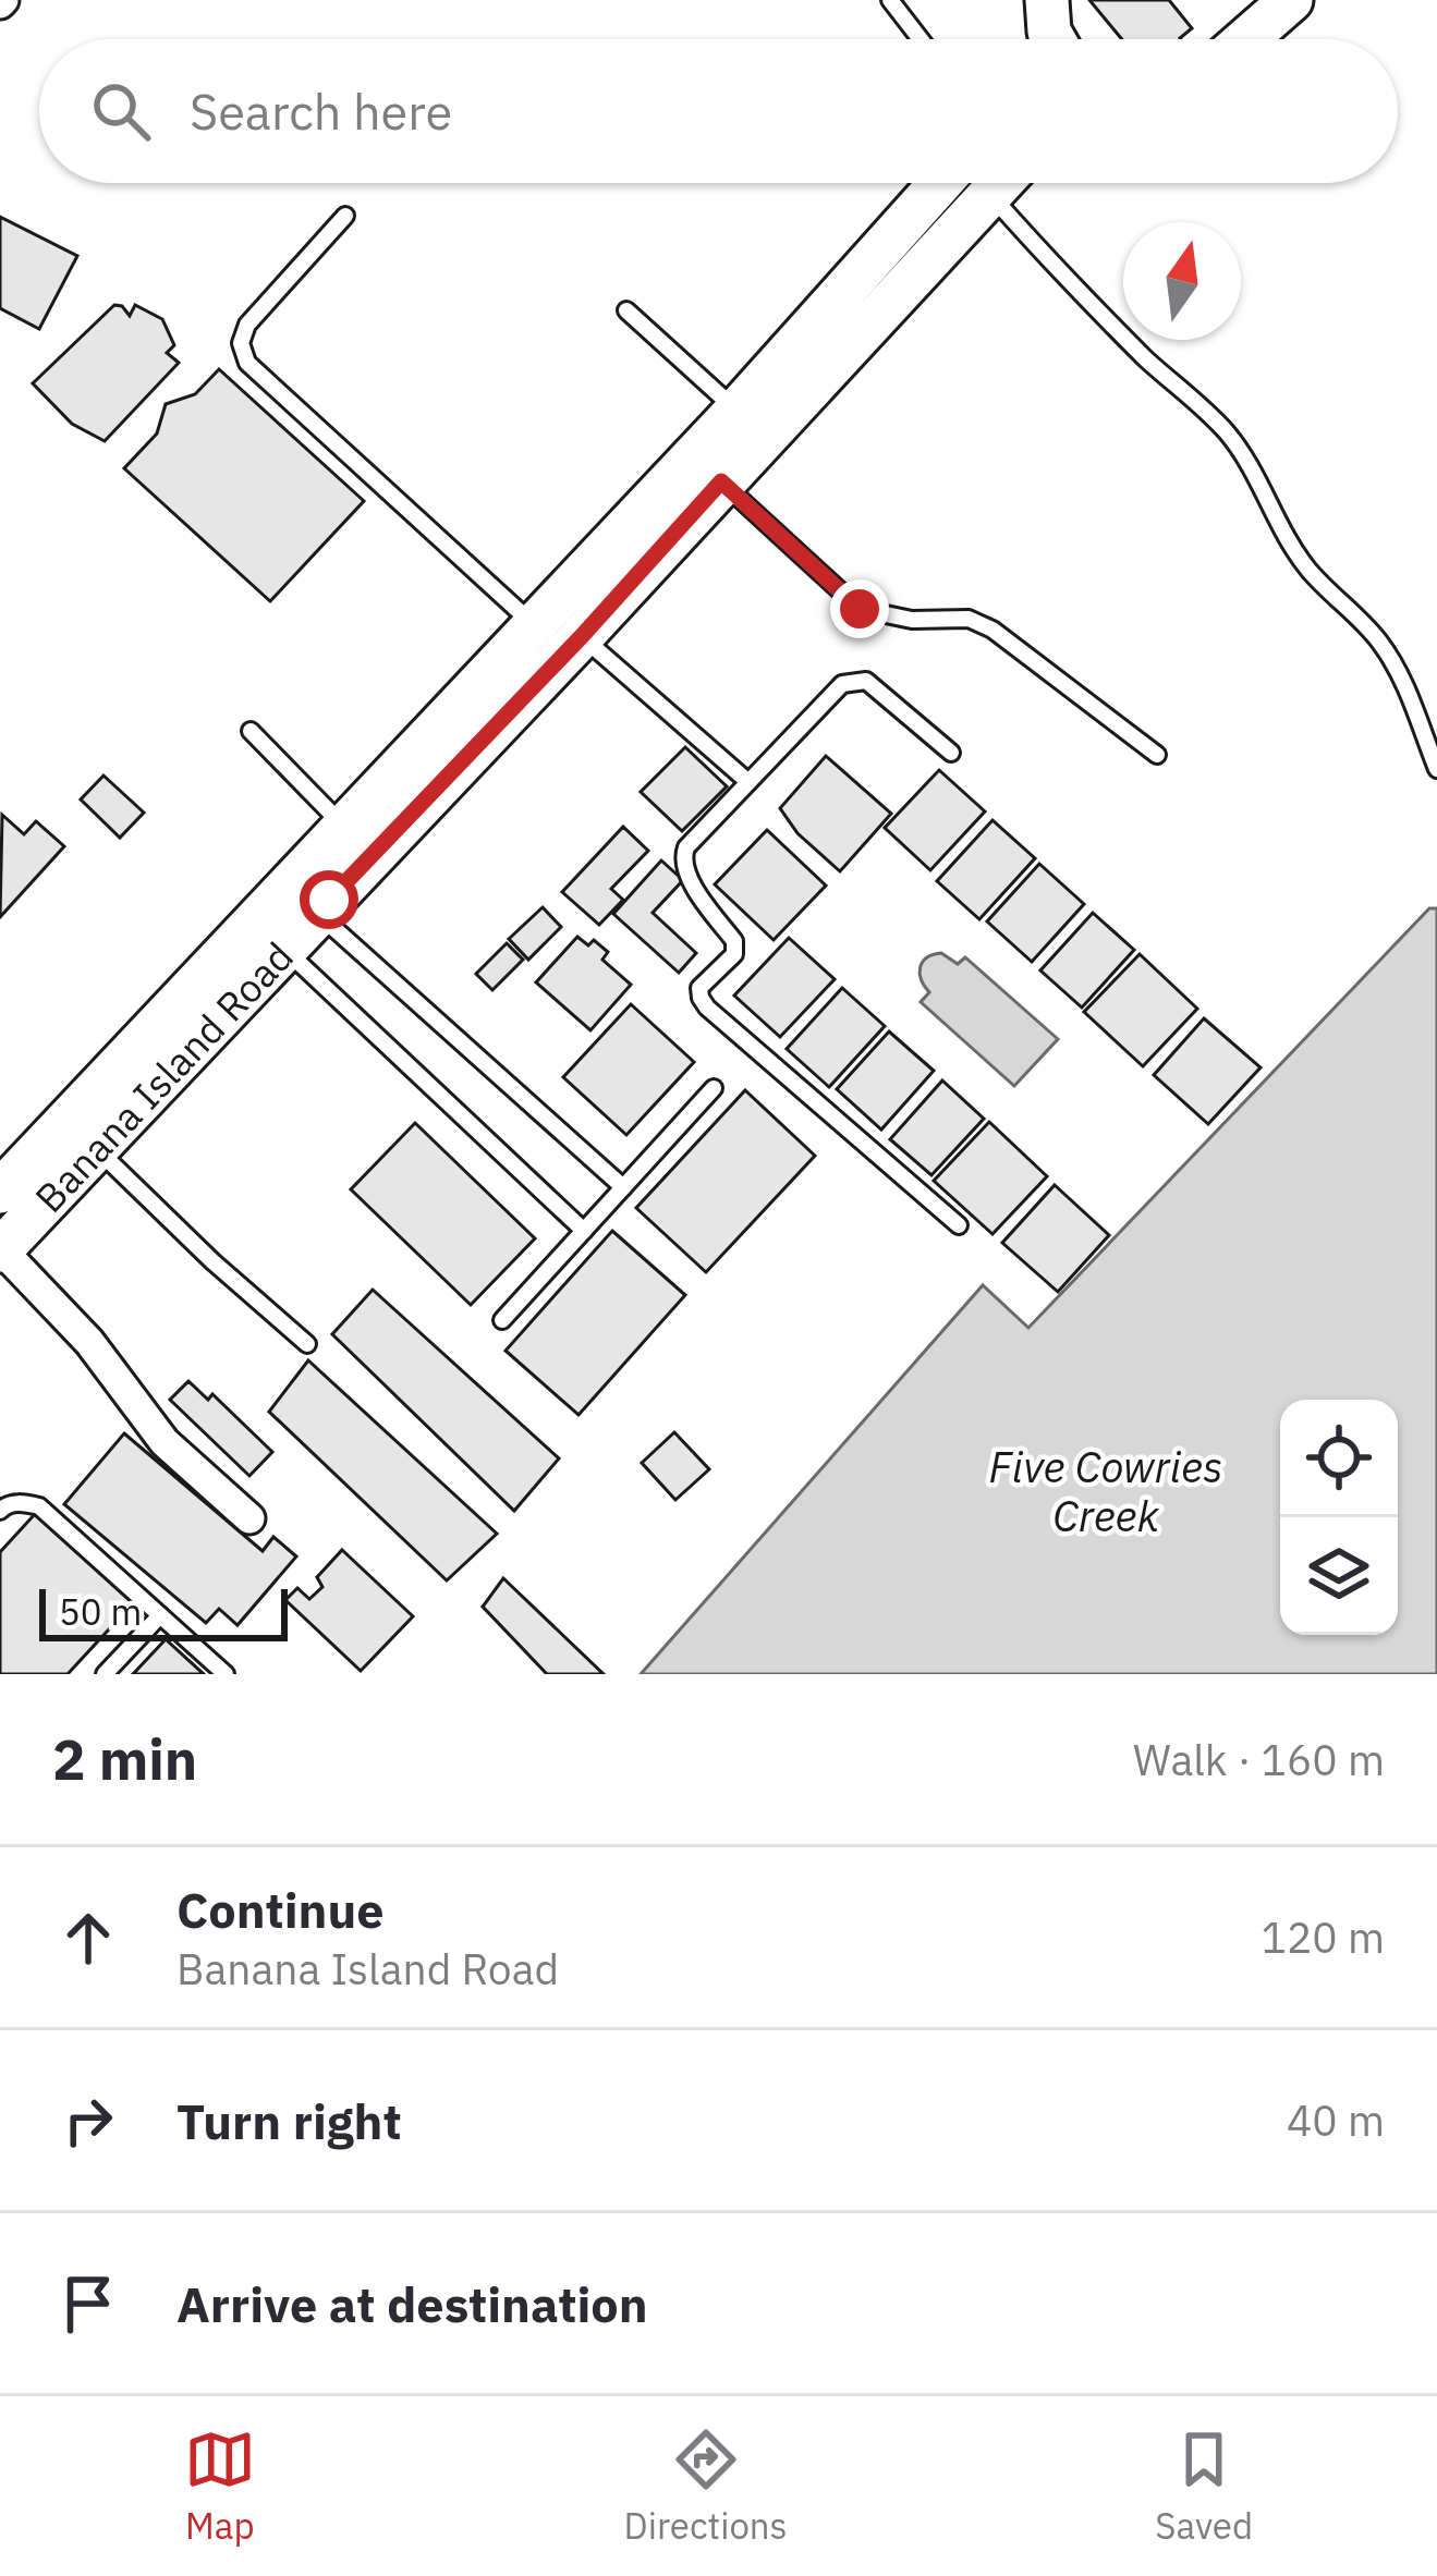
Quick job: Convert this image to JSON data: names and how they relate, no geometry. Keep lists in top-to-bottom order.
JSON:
{
  "streets": {
    "street": ["Banana Island Road"]
  },
  "water": ["Five Cowries Creek"],
  "scale_bar": "50 m",
  "north": "top",
  "page": {
    "search": "Search here",
    "scale": "50 m",
    "heading": ["2 min", "Walk · 160 m"],
    "list": [
      ["Continue", "Banana Island Road", "120 m"],
      ["Turn right", "40 m"],
      "Arrive at destination"
    ],
    "nav": ["Map", "Directions", "Saved"]
  }
}
